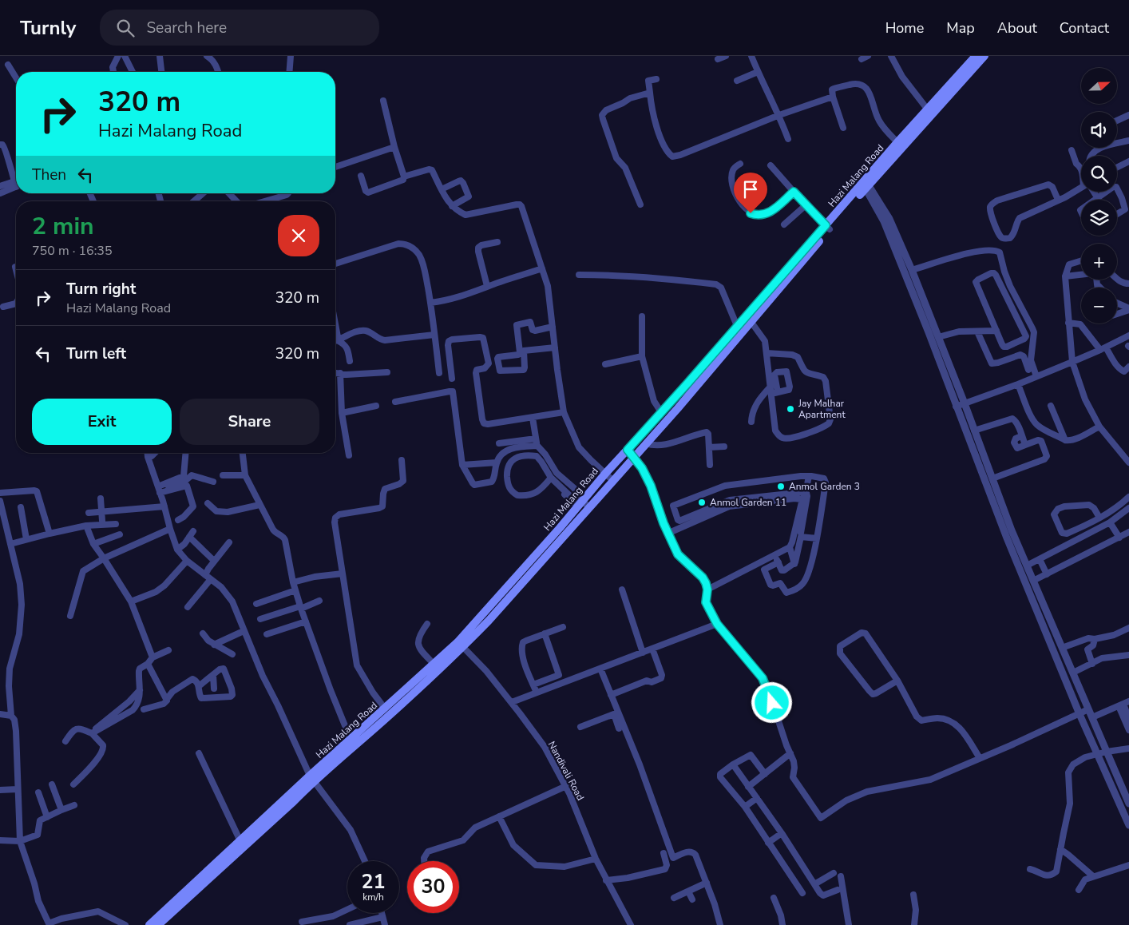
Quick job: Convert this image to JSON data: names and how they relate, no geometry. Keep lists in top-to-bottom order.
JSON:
{
  "streets": {
    "main road": ["Hazi Malang Road"],
    "street": ["Nandivali Road"]
  },
  "crossings": [
    ["Hazi Malang Road", "Nandivali Road"]
  ],
  "places": ["Jay Malhar Apartment", "Anmol Garden 3", "Anmol Garden 11"],
  "north": "right",
  "page": {
    "header": "Turnly",
    "search": "Search here",
    "nav": [
      "Home",
      "Map",
      "About",
      "Contact"
    ],
    "map_buttons": ["+", "−"],
    "turn": ["320 m", "Hazi Malang Road"],
    "then": "Then",
    "heading": ["2 min", "750 m · 16:35"],
    "list": [
      {
        "name": "Turn right",
        "note": "Hazi Malang Road",
        "value": "320 m"
      },
      {
        "name": "Turn left",
        "value": "320 m"
      }
    ],
    "buttons": ["Exit", "Share"],
    "speed": "21 km/h",
    "limit": "30"
  }
}
